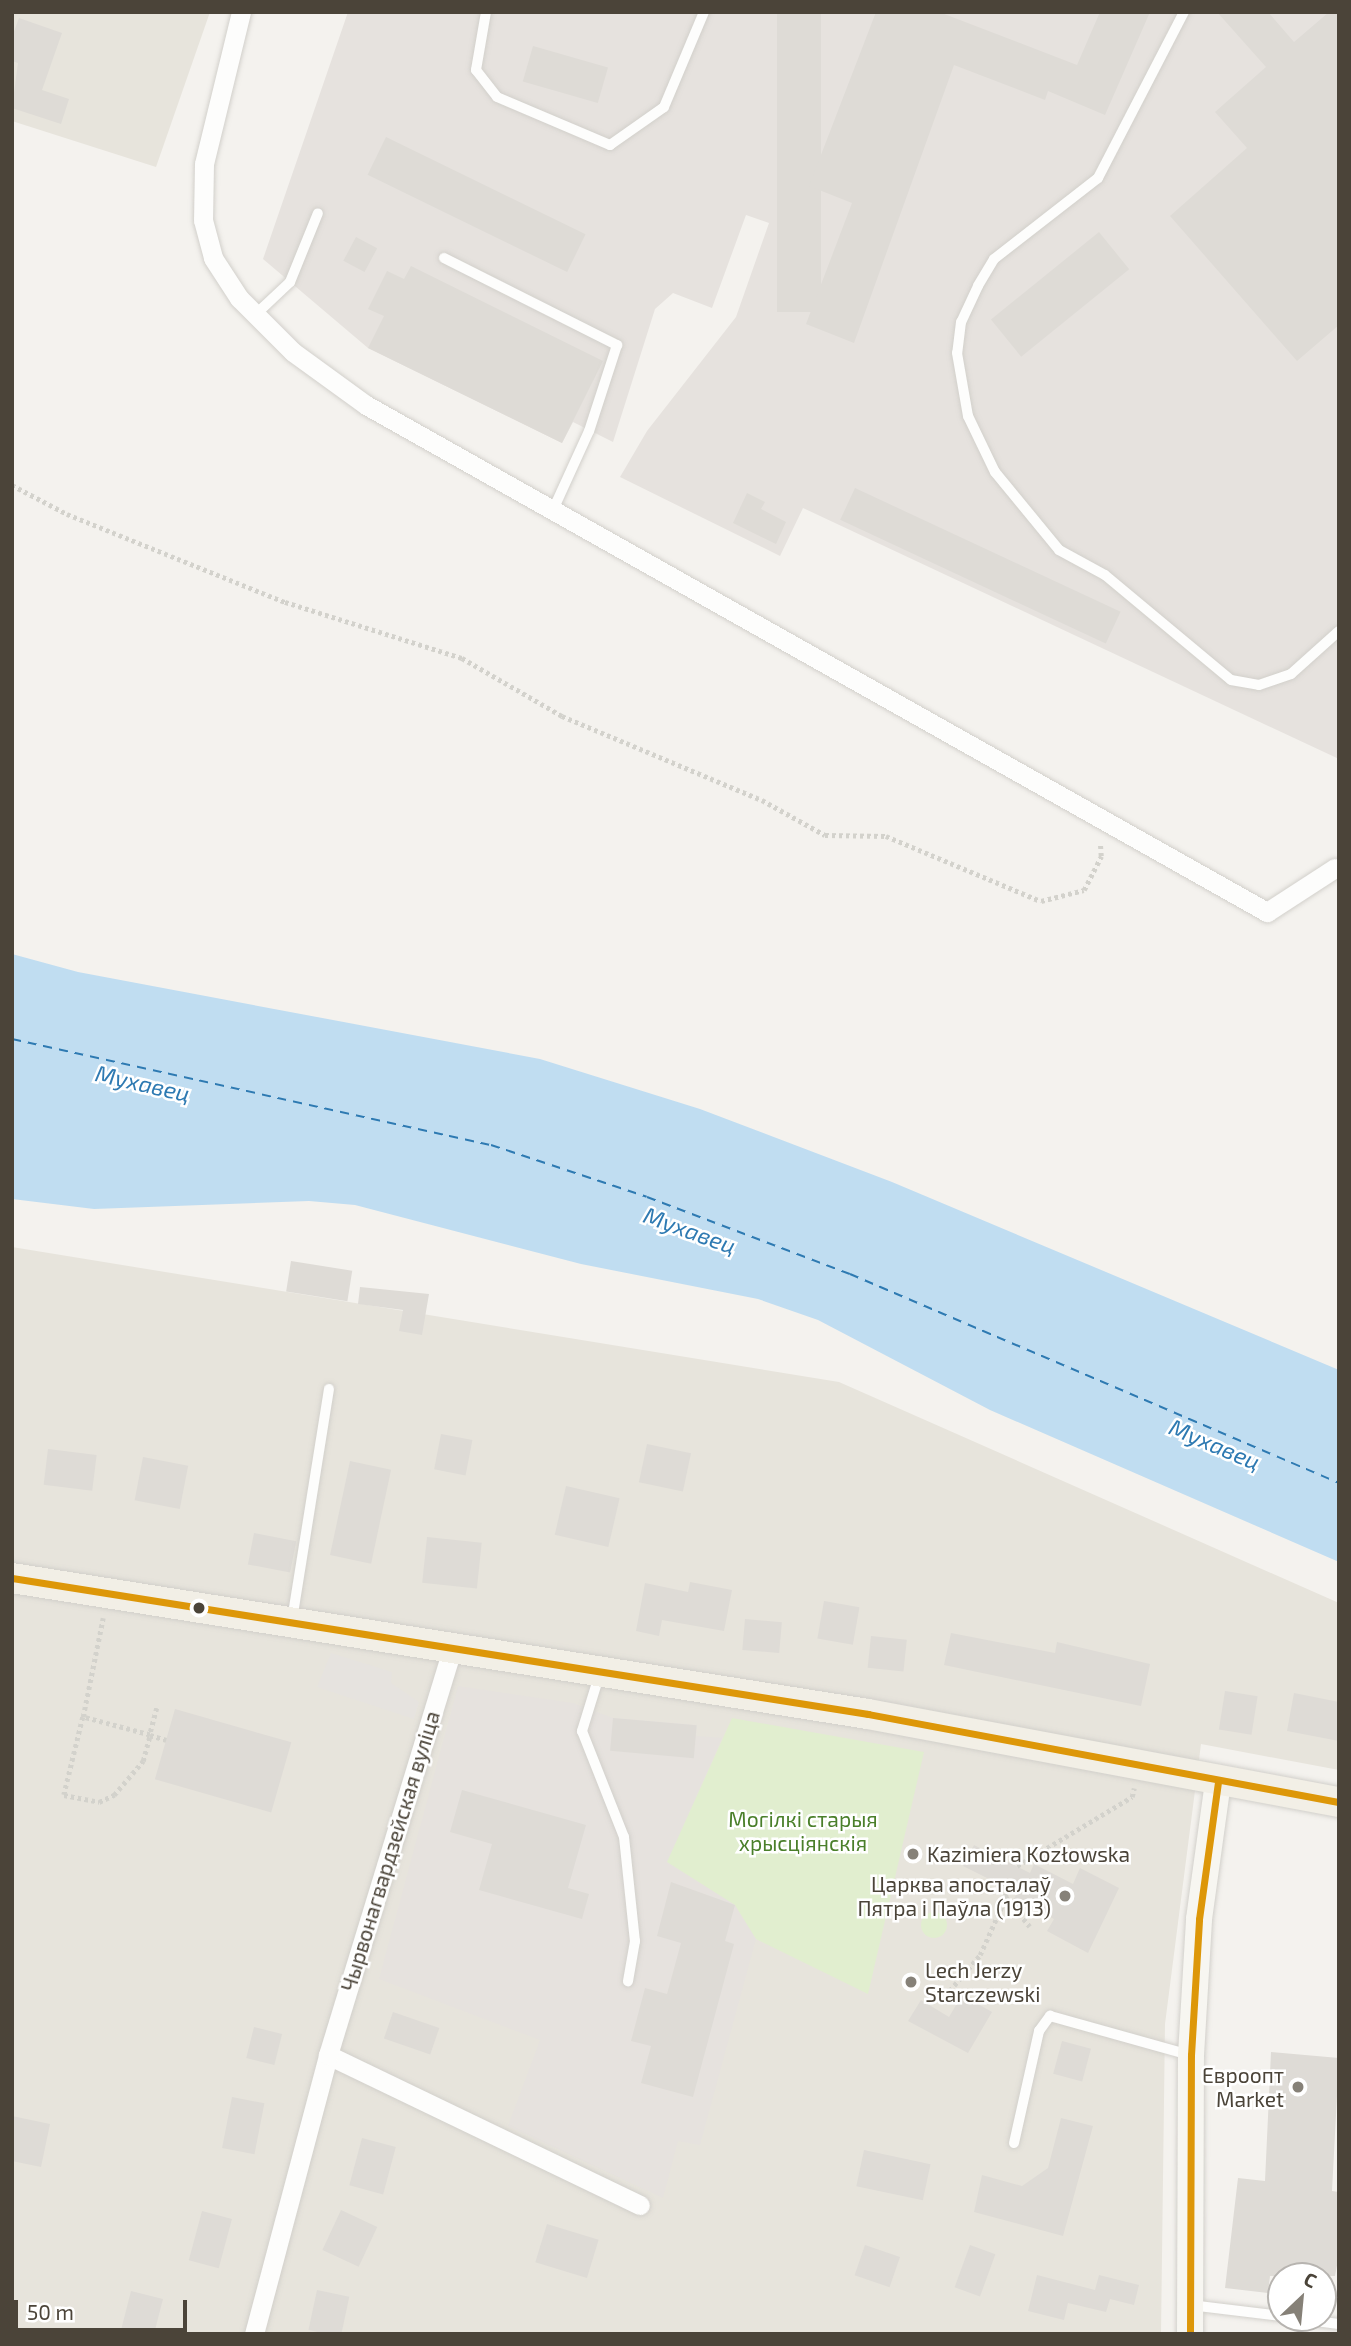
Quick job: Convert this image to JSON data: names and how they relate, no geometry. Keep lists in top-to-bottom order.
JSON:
{
  "streets": {
    "street": ["Чырвонагвардзейская вуліца"]
  },
  "water": ["Мухавец"],
  "parks": ["Могілкі старыя хрысціянскія"],
  "places": [
    "Kazimiera Kozłowska",
    "Царква апосталаў Пятра і Паўла (1913)",
    "Lech Jerzy Starczewski",
    "Евроопт Market"
  ],
  "scale_bar": "50 m",
  "north": "top right"
}
